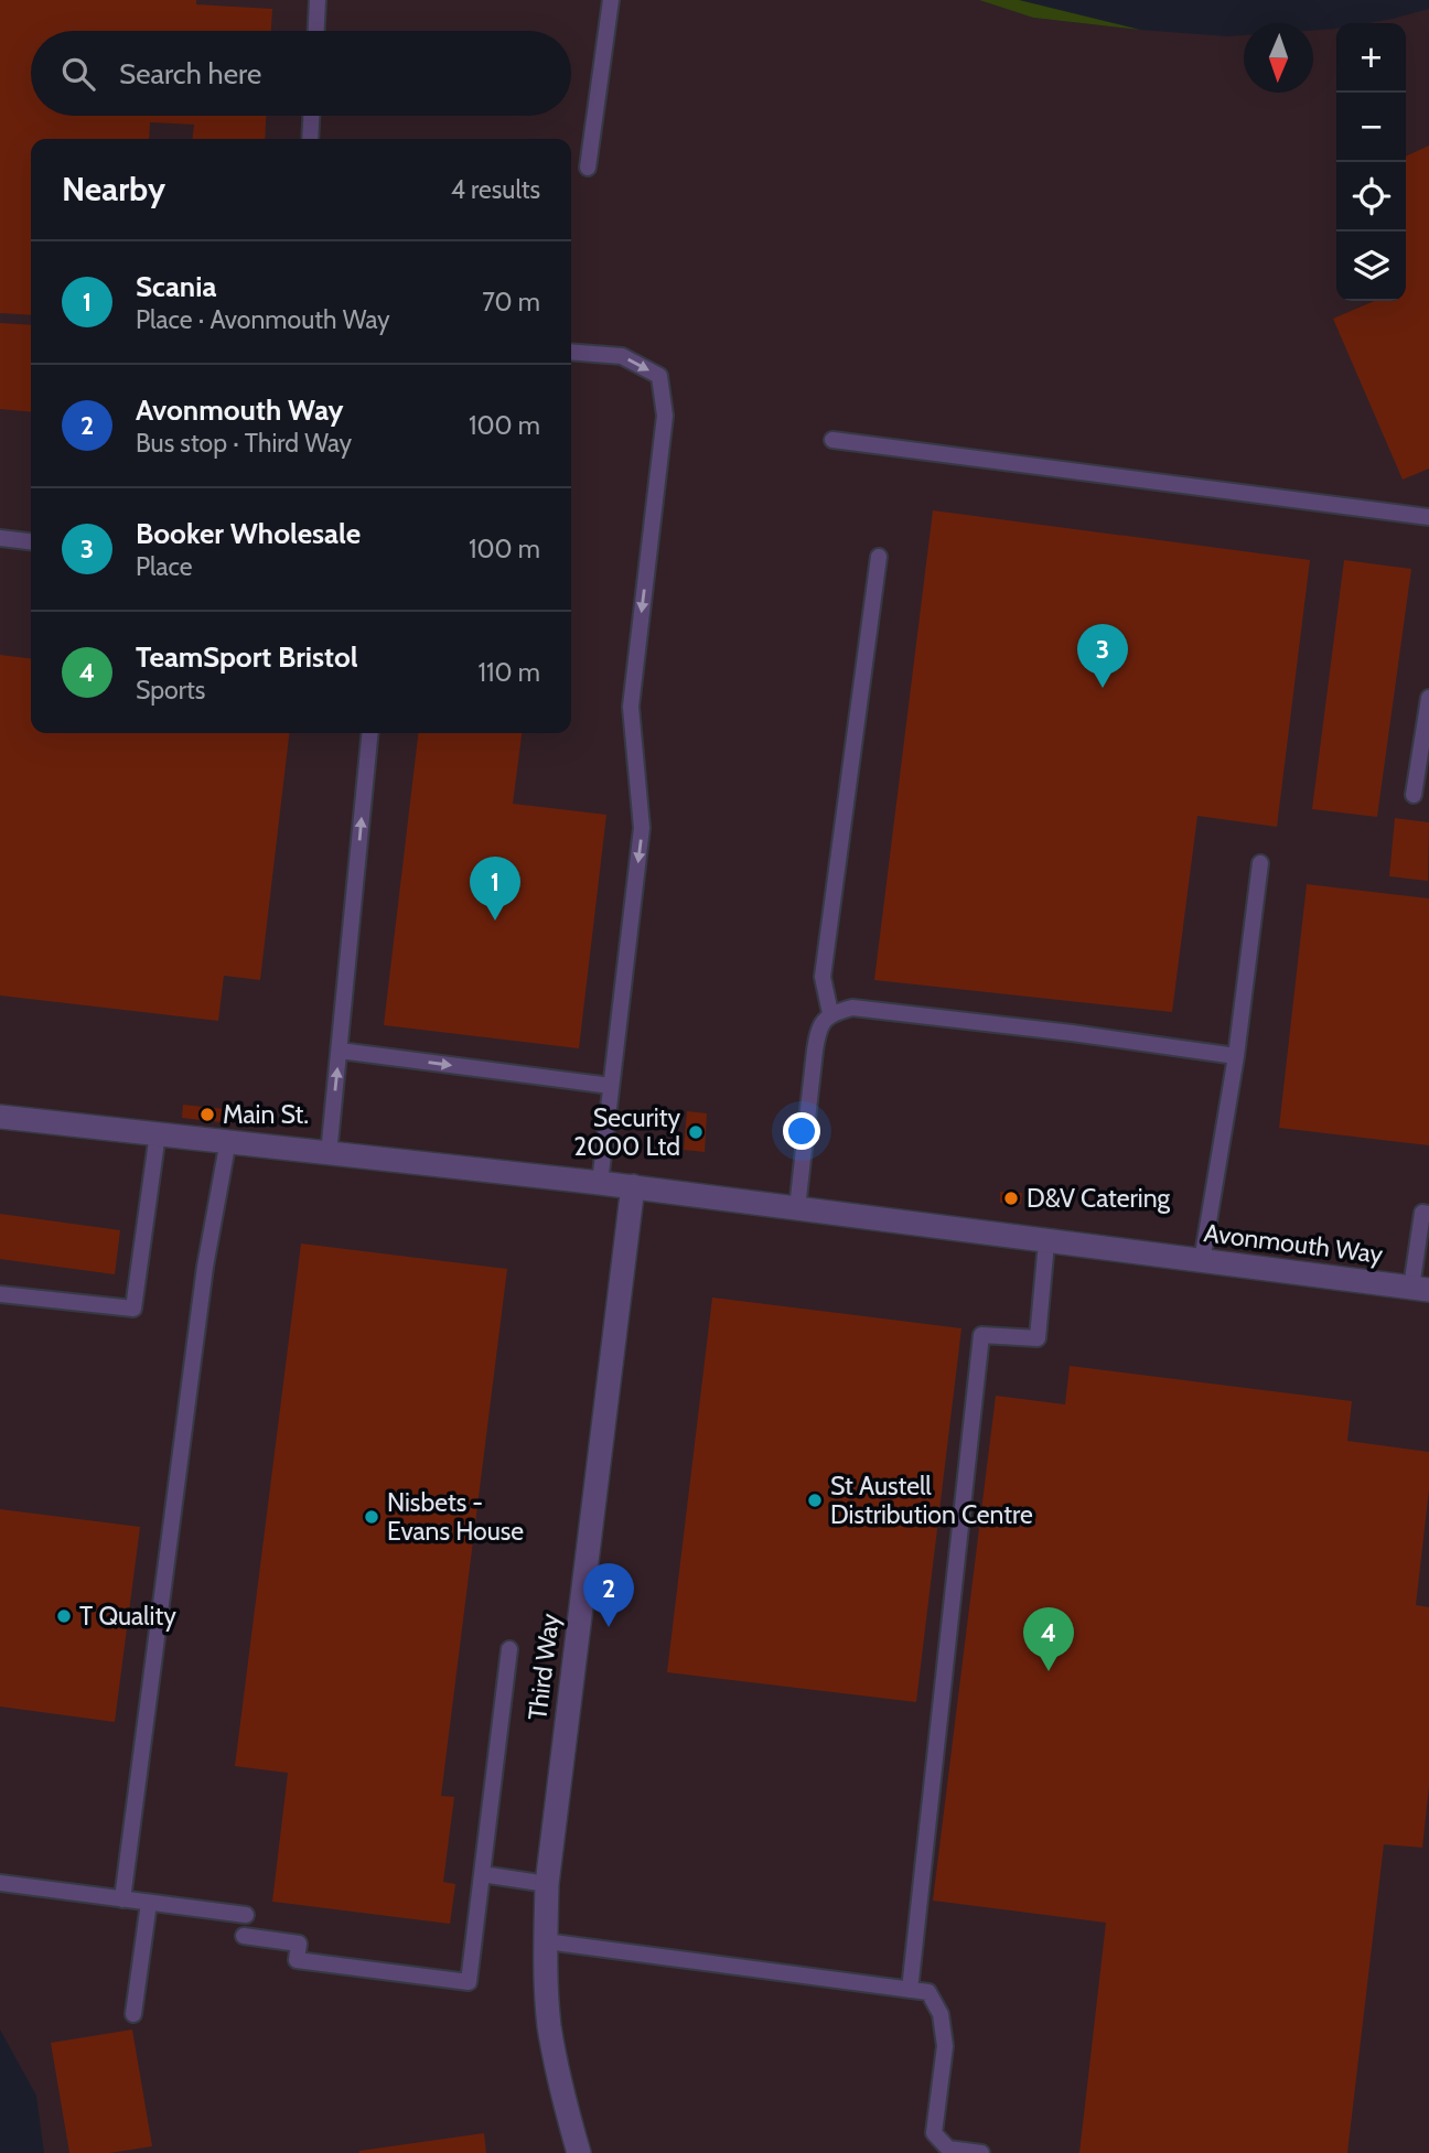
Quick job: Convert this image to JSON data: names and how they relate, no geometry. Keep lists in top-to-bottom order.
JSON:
{
  "streets": {
    "street": ["Avonmouth Way", "Third Way"]
  },
  "crossings": [
    ["Avonmouth Way", "Third Way"]
  ],
  "places": [
    "Main St.",
    "Security 2000 Ltd",
    "D&V Catering",
    "St Austell Distribution Centre",
    "Nisbets - Evans House",
    "T Quality"
  ],
  "north": "bottom",
  "page": {
    "map_buttons": ["+", "−"],
    "search": "Search here",
    "heading": ["Nearby", "4 results"],
    "list": [
      {
        "mark": "1",
        "name": "Scania",
        "note": "Place · Avonmouth Way",
        "value": "70 m"
      },
      {
        "mark": "2",
        "name": "Avonmouth Way",
        "note": "Bus stop · Third Way",
        "value": "100 m"
      },
      {
        "mark": "3",
        "name": "Booker Wholesale",
        "note": "Place",
        "value": "100 m"
      },
      {
        "mark": "4",
        "name": "TeamSport Bristol",
        "note": "Sports",
        "value": "110 m"
      }
    ],
    "pins": [
      "3",
      "1",
      "2",
      "4"
    ]
  }
}
